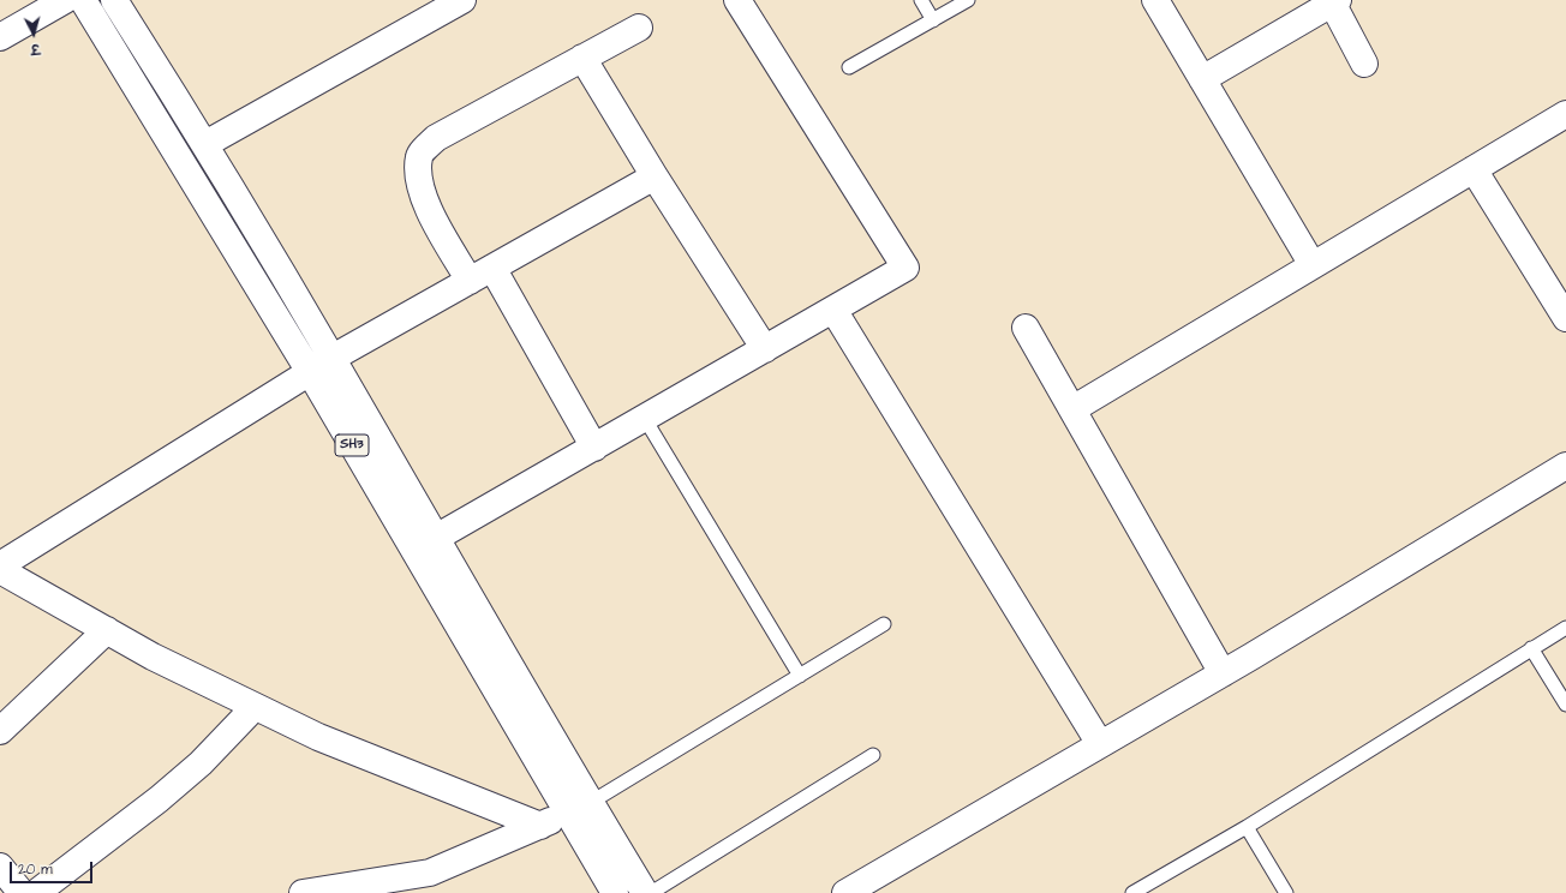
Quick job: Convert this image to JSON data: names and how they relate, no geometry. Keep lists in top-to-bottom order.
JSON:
{
  "streets": {
    "street": ["SH3"]
  },
  "scale_bar": "20 m",
  "north": "bottom"
}
